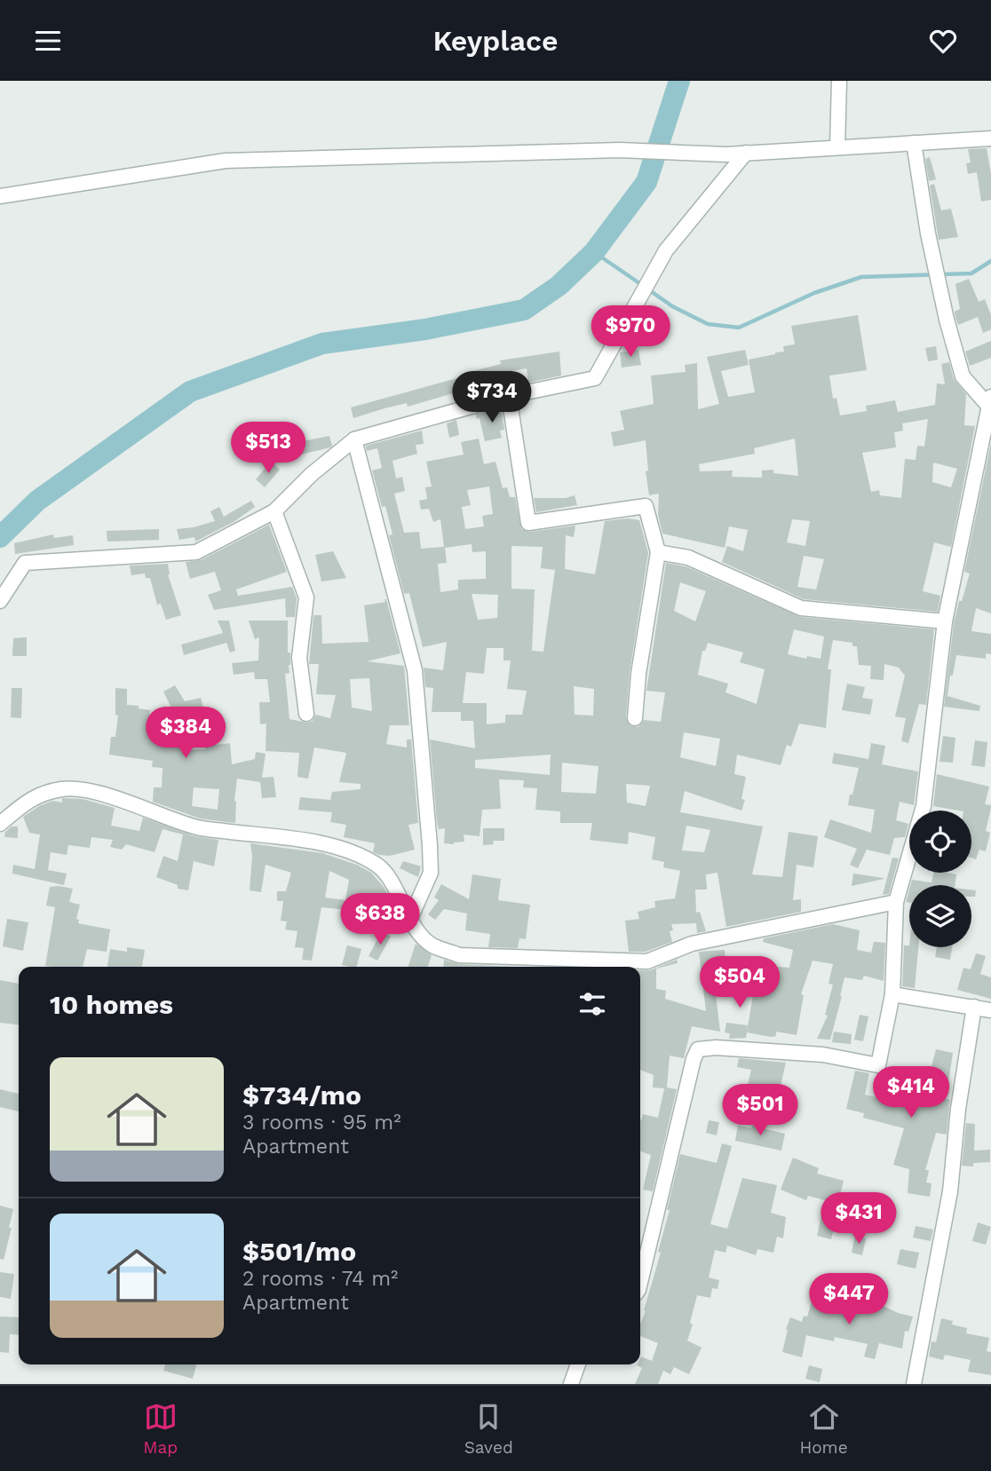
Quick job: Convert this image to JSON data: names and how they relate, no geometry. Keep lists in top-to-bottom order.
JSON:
{
  "page": {
    "header": "Keyplace",
    "price": [
      "$970",
      "$734",
      "$513",
      "$384",
      "$638",
      "$504",
      "$414",
      "$501",
      "$431",
      "$447"
    ],
    "heading": "10 homes",
    "list": [
      {
        "name": "$734/mo",
        "note": "3 rooms · 95 m² · Apartment"
      },
      {
        "name": "$501/mo",
        "note": "2 rooms · 74 m² · Apartment"
      }
    ],
    "tabs": ["Map", "Saved", "Home"]
  }
}
